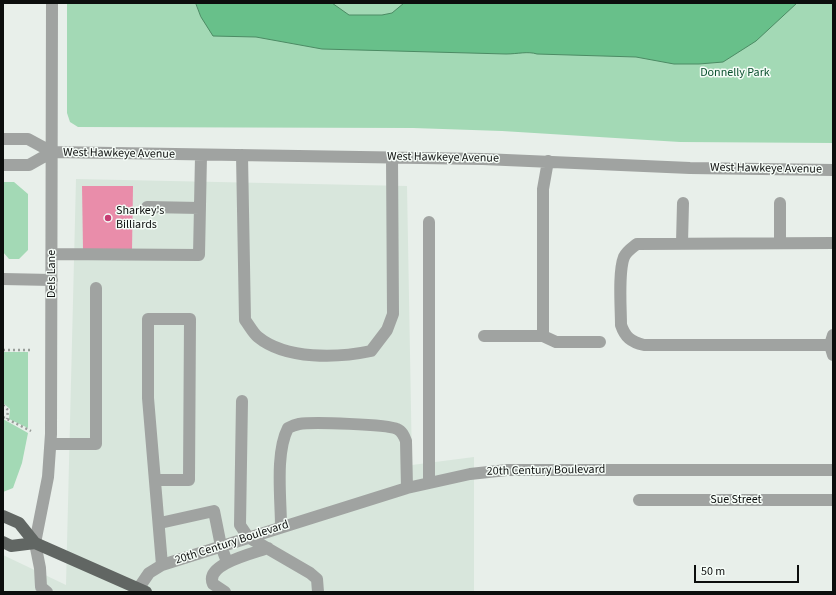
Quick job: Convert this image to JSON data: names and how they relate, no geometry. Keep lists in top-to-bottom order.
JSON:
{
  "streets": {
    "street": [
      "West Hawkeye Avenue",
      "Dels Lane",
      "20th Century Boulevard",
      "Sue Street"
    ]
  },
  "crossings": [
    ["West Hawkeye Avenue", "Dels Lane"]
  ],
  "parks": ["Donnelly Park"],
  "places": ["Sharkey's Billiards"],
  "scale_bar": "50 m"
}
